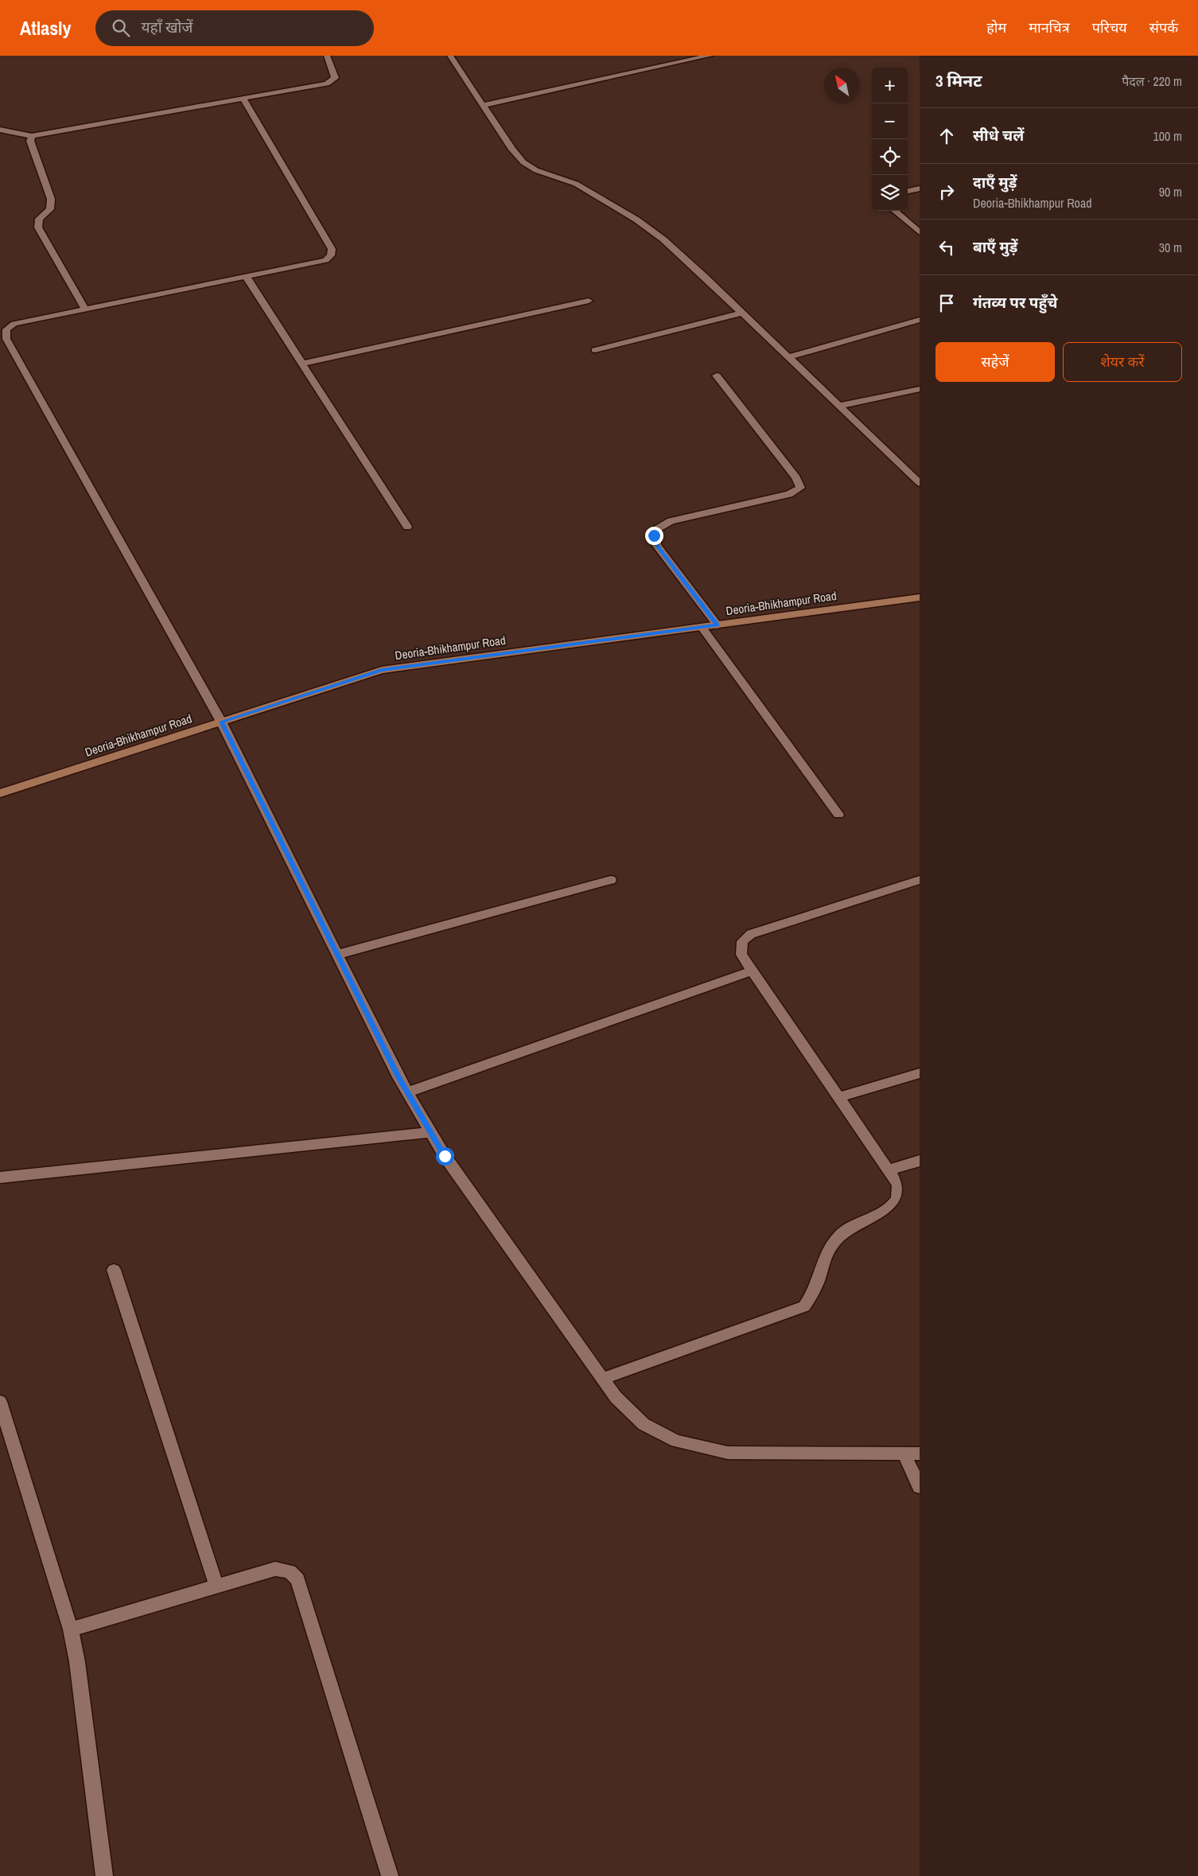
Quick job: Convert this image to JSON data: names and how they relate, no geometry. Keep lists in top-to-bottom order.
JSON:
{
  "streets": {
    "main road": ["Deoria-Bhikhampur Road"]
  },
  "north": "top left",
  "page": {
    "header": "Atlasly",
    "search": "यहाँ खोजें",
    "nav": [
      "होम",
      "मानचित्र",
      "परिचय",
      "संपर्क"
    ],
    "heading": ["3 मिनट", "पैदल · 220 m"],
    "map_buttons": ["+", "−"],
    "list": [
      ["सीधे चलें", "100 m"],
      ["दाएँ मुड़ें", "Deoria-Bhikhampur Road", "90 m"],
      ["बाएँ मुड़ें", "30 m"],
      "गंतव्य पर पहुँचे"
    ],
    "buttons": ["सहेजें", "शेयर करें"]
  }
}
